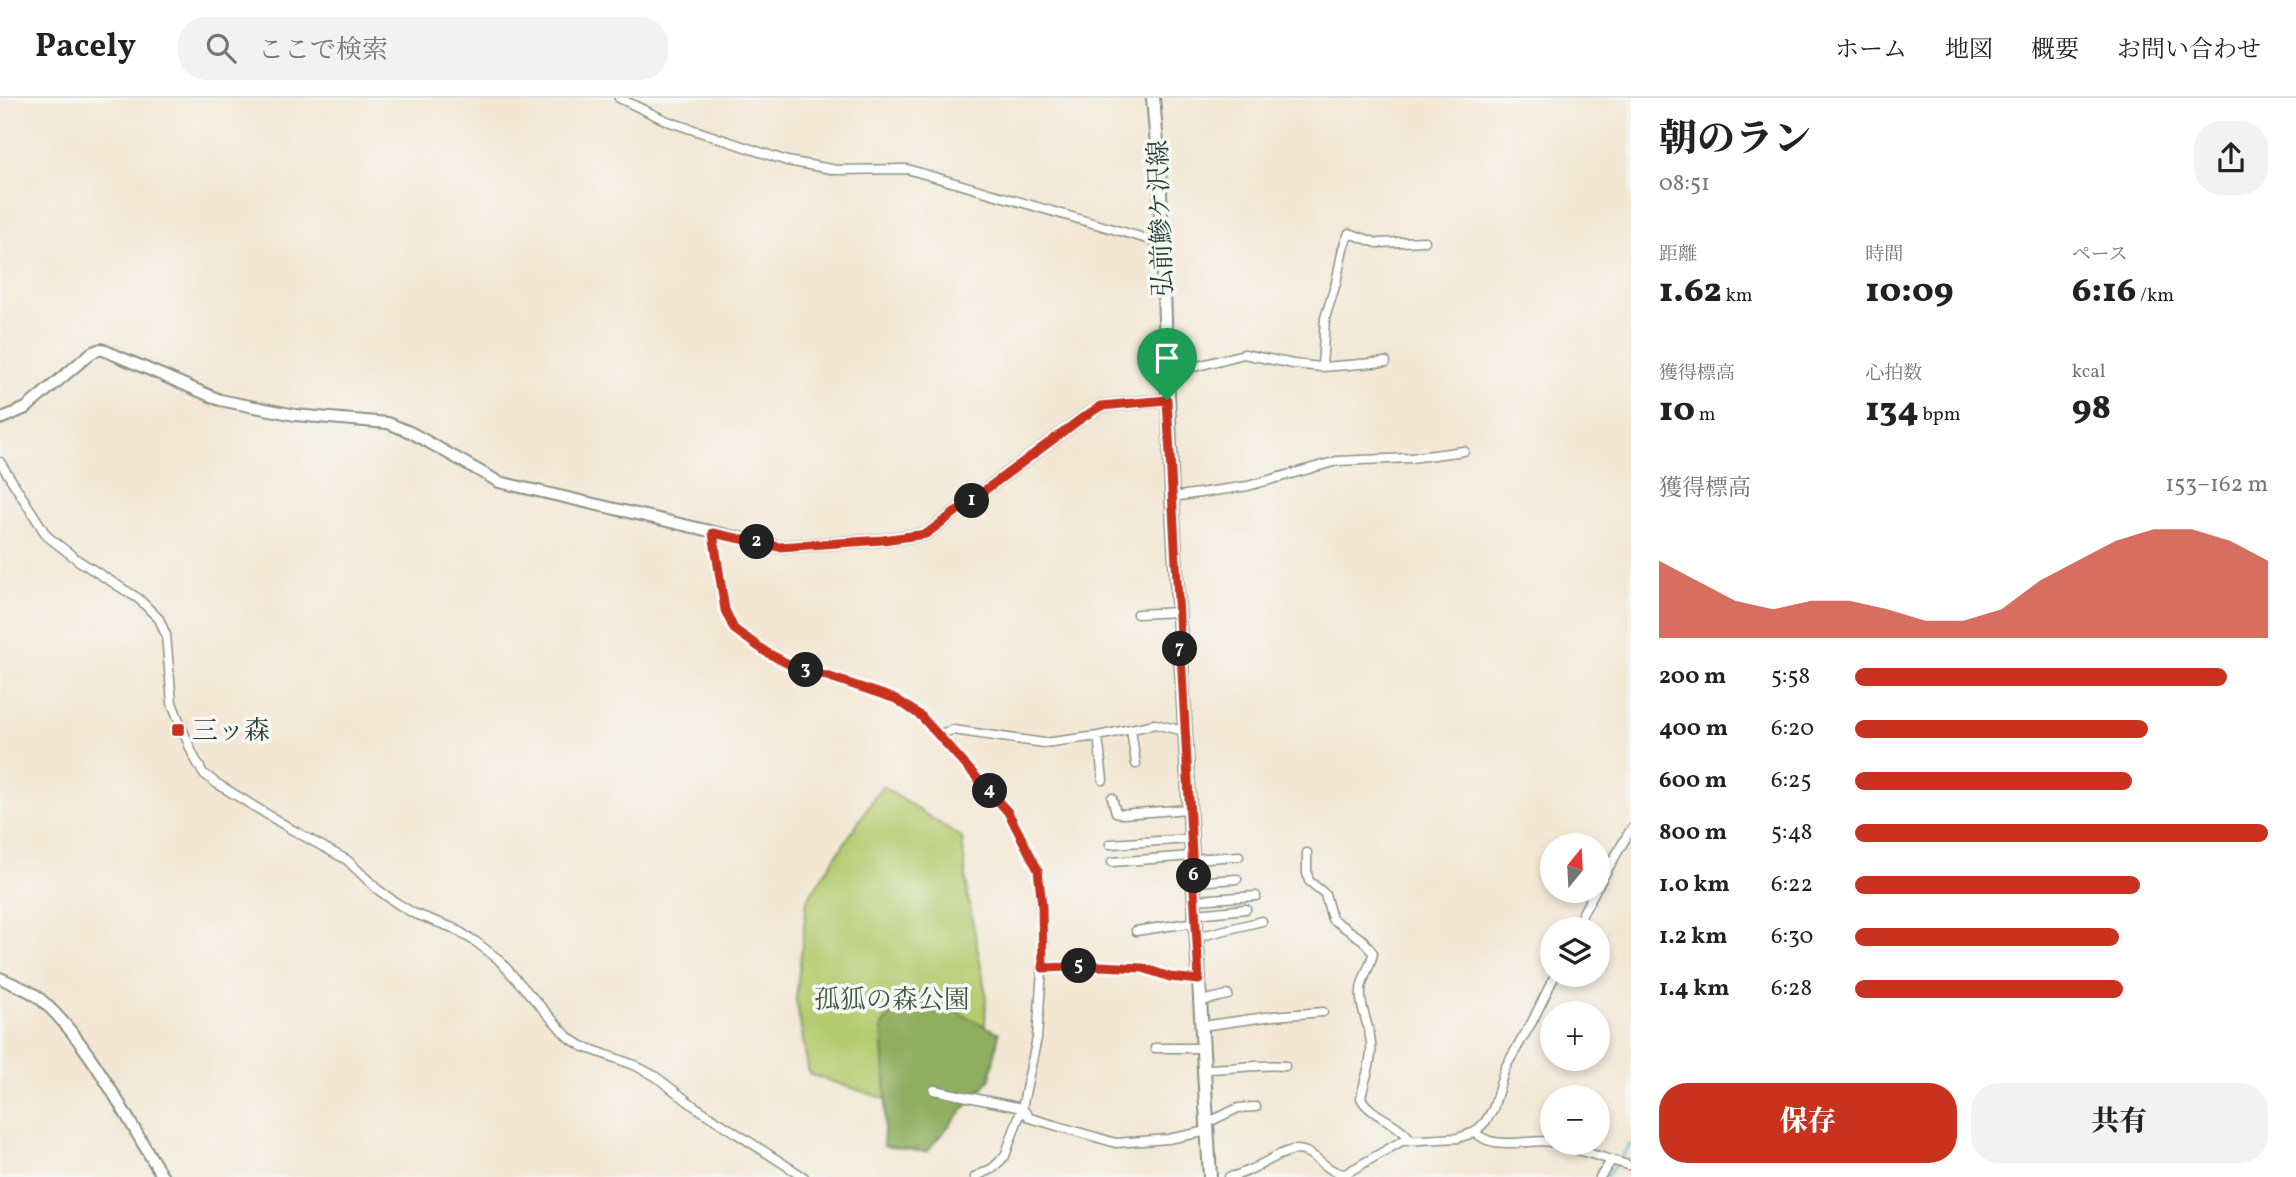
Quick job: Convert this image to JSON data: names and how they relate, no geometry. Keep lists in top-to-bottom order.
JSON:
{
  "streets": {
    "main road": ["弘前鰺ケ沢線"]
  },
  "parks": ["孤狐の森公園"],
  "places": {
    "transit": ["三ッ森"]
  },
  "north": "top",
  "page": {
    "header": "Pacely",
    "search": "ここで検索",
    "nav": [
      "ホーム",
      "地図",
      "概要",
      "お問い合わせ"
    ],
    "heading": ["朝のラン", "08:51"],
    "stats": [
      ["距離", "1.62 km"],
      ["時間", "10:09"],
      ["ペース", "6:16 /km"],
      ["獲得標高", "10 m"],
      ["心拍数", "134 bpm"],
      ["kcal", "98"]
    ],
    "chart": ["獲得標高", "153–162 m"],
    "pins": [
      "1",
      "2",
      "7",
      "3",
      "4",
      "6",
      "5"
    ],
    "list": [
      {
        "name": "200 m",
        "note": "5:58"
      },
      {
        "name": "400 m",
        "note": "6:20"
      },
      {
        "name": "600 m",
        "note": "6:25"
      },
      {
        "name": "800 m",
        "note": "5:48"
      },
      {
        "name": "1.0 km",
        "note": "6:22"
      },
      {
        "name": "1.2 km",
        "note": "6:30"
      },
      {
        "name": "1.4 km",
        "note": "6:28"
      }
    ],
    "map_buttons": ["+", "−"],
    "buttons": ["保存", "共有"]
  }
}
